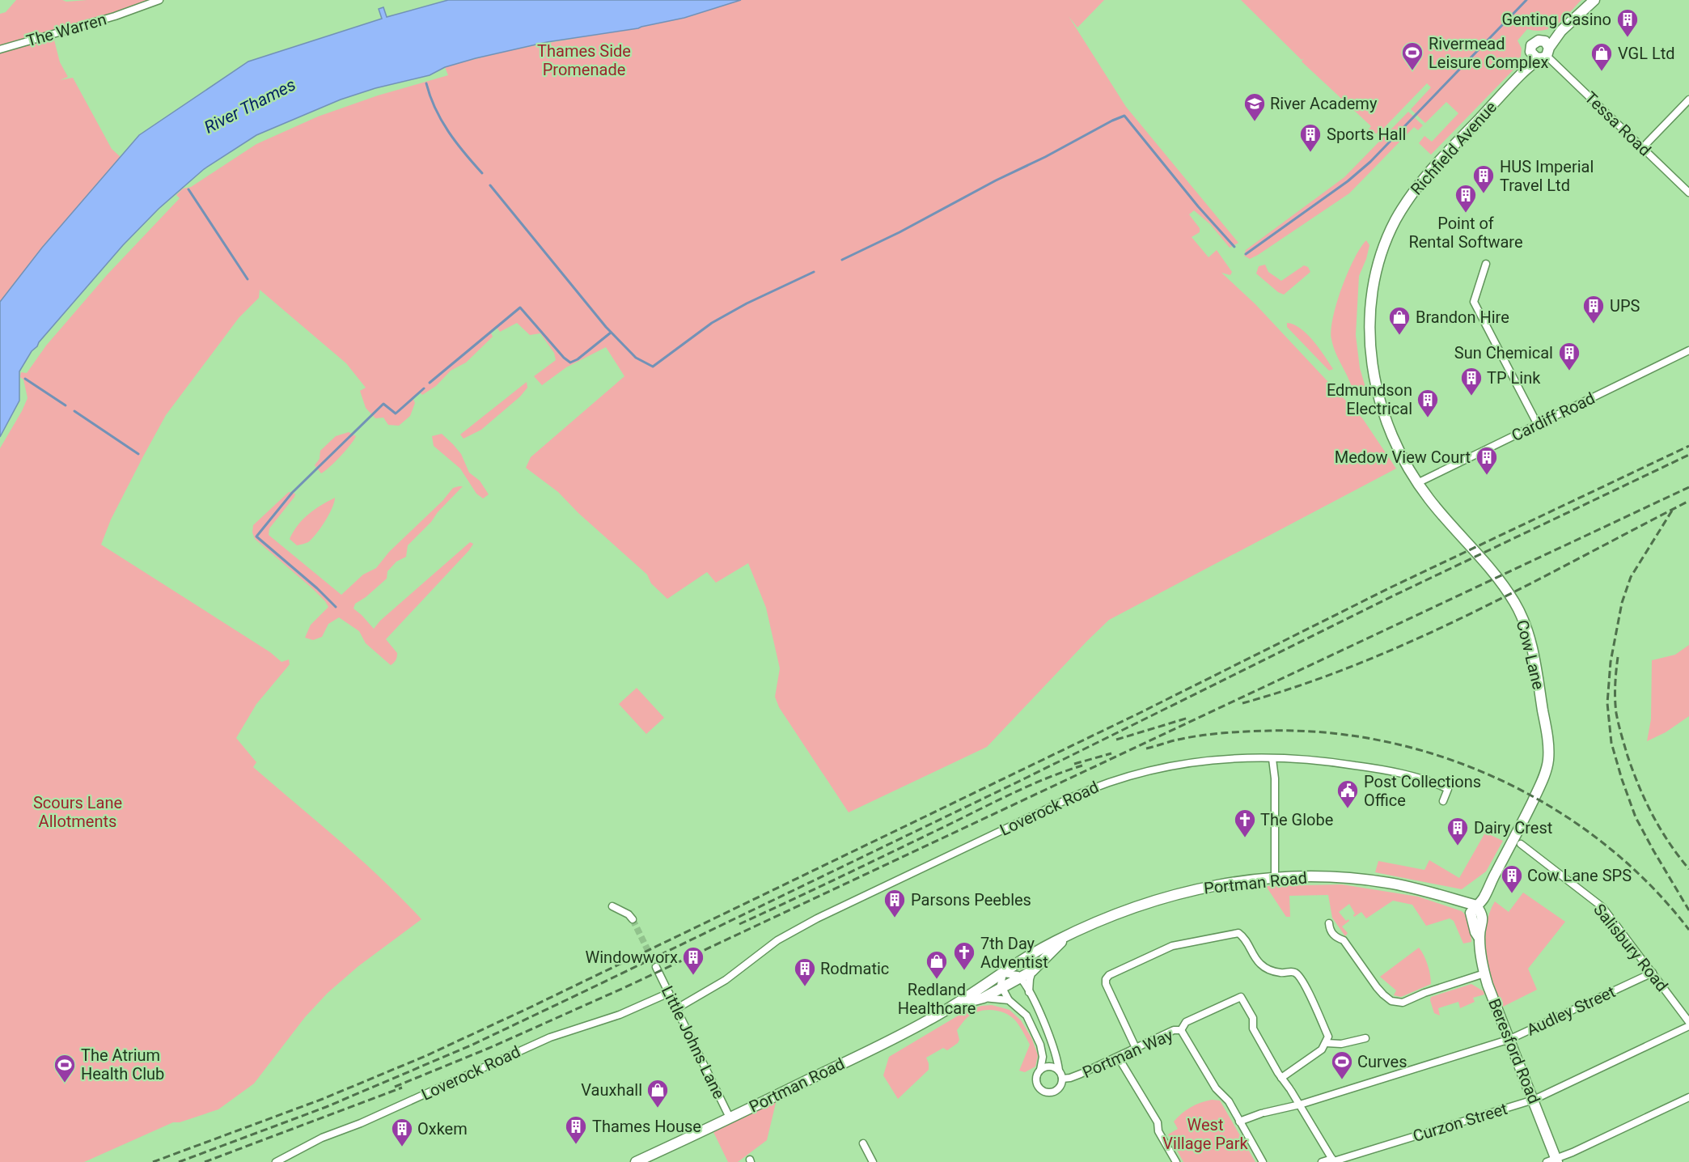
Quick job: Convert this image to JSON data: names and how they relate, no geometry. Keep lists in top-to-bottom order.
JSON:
{
  "streets": {
    "street": [
      "The Warren",
      "Tessa Road",
      "Richfield Avenue",
      "Cardiff Road",
      "Cow Lane",
      "Loverock Road",
      "Portman Road",
      "Salisbury Road",
      "Audley Street",
      "Little Johns Lane",
      "Beresford Road",
      "Portman Way",
      "Curzon Street"
    ]
  },
  "crossings": [
    ["Tessa Road", "Richfield Avenue"],
    ["Richfield Avenue", "Cow Lane"],
    ["Cardiff Road", "Cow Lane"],
    ["Cow Lane", "Portman Road"],
    ["Cow Lane", "Beresford Road"],
    ["Loverock Road", "Little Johns Lane"],
    ["Portman Road", "Little Johns Lane"],
    ["Portman Road", "Beresford Road"],
    ["Portman Road", "Portman Way"],
    ["Salisbury Road", "Audley Street"],
    ["Audley Street", "Beresford Road"],
    ["Beresford Road", "Curzon Street"]
  ],
  "water": ["River Thames"],
  "parks": ["Thames Side Promenade", "Scours Lane Allotments", "West Village Park"],
  "places": {
    "building": [
      "Genting Casino",
      "Sports Hall",
      "HUS Imperial Travel Ltd",
      "Point of Rental Software",
      "UPS",
      "Sun Chemical",
      "TP Link",
      "Edmundson Electrical",
      "Medow View Court",
      "Dairy Crest",
      "Cow Lane SPS",
      "Parsons Peebles",
      "Windowworx",
      "Rodmatic",
      "Thames House",
      "Oxkem"
    ],
    "sports": ["Rivermead Leisure Complex", "Curves", "The Atrium Health Club"],
    "shop": [
      "VGL Ltd",
      "Brandon Hire",
      "Redland Healthcare",
      "Vauxhall"
    ],
    "school or university": ["River Academy"],
    "public building": ["Post Collections Office"],
    "church": ["The Globe", "7th Day Adventist"]
  }
}
